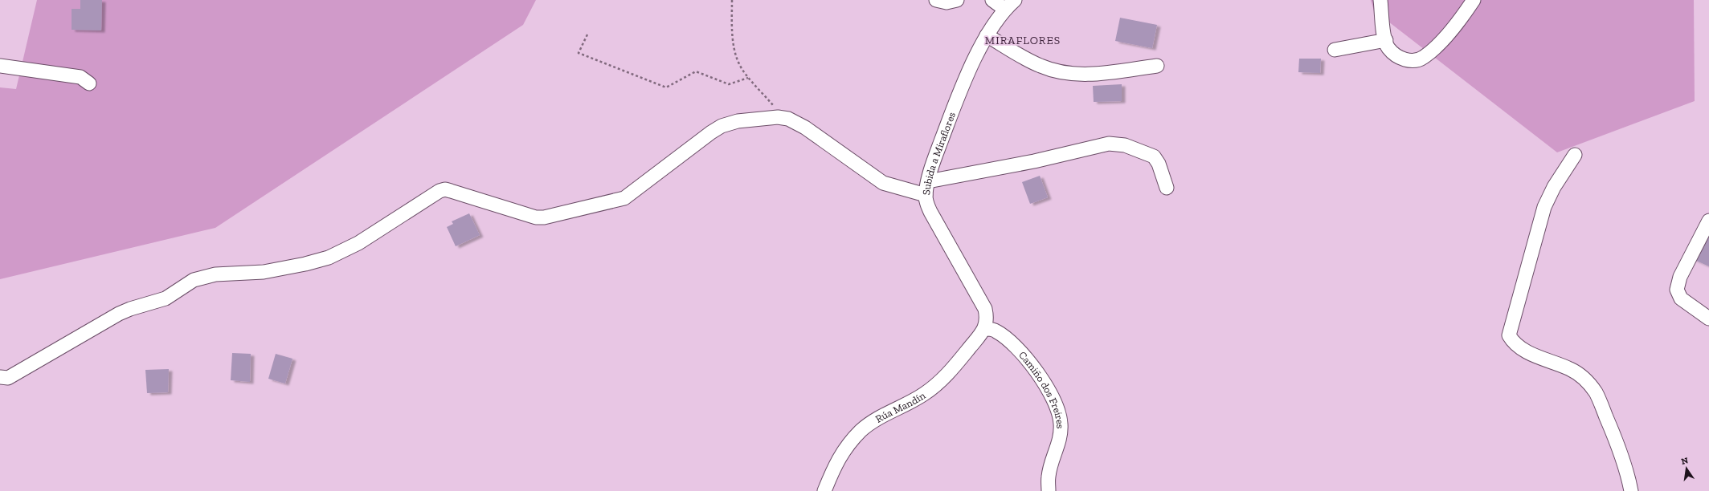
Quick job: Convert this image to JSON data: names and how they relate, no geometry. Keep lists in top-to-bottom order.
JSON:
{
  "streets": {
    "street": ["Subida a Miraflores", "Camiño dos Freires", "Rúa Mandín"]
  },
  "crossings": [
    ["Subida a Miraflores", "Camiño dos Freires"],
    ["Subida a Miraflores", "Rúa Mandín"],
    ["Camiño dos Freires", "Rúa Mandín"]
  ],
  "districts": ["MIRAFLORES"],
  "north": "top"
}
